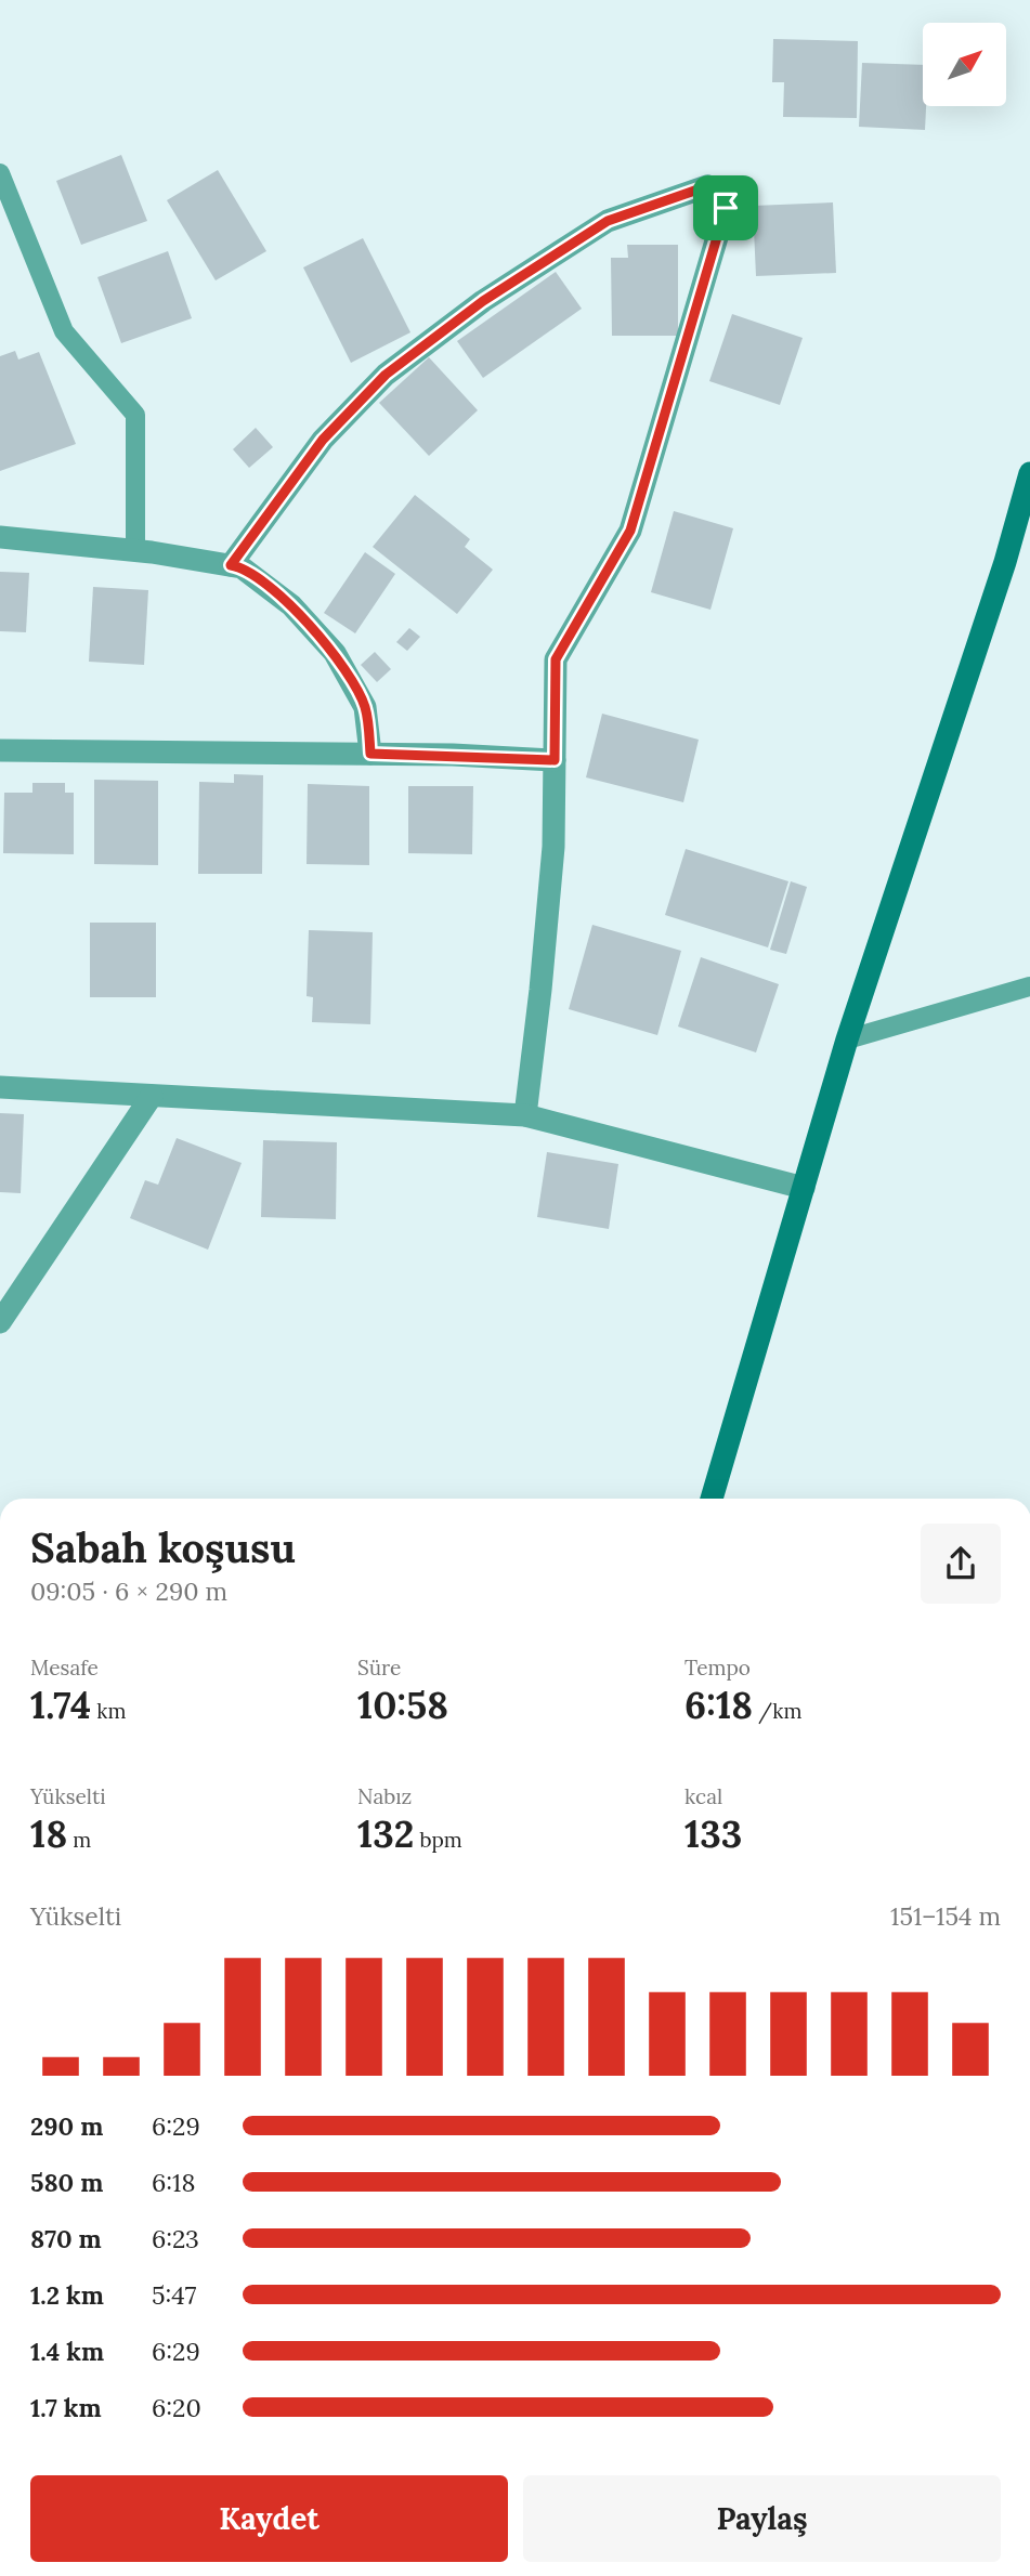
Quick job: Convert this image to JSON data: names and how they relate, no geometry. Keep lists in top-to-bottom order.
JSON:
{
  "north": "top right",
  "page": {
    "heading": ["Sabah koşusu", "09:05 · 6 × 290 m"],
    "stats": [
      ["Mesafe", "1.74 km"],
      ["Süre", "10:58"],
      ["Tempo", "6:18 /km"],
      ["Yükselti", "18 m"],
      ["Nabız", "132 bpm"],
      ["kcal", "133"]
    ],
    "chart": ["Yükselti", "151–154 m"],
    "list": [
      {
        "name": "290 m",
        "note": "6:29"
      },
      {
        "name": "580 m",
        "note": "6:18"
      },
      {
        "name": "870 m",
        "note": "6:23"
      },
      {
        "name": "1.2 km",
        "note": "5:47"
      },
      {
        "name": "1.4 km",
        "note": "6:29"
      },
      {
        "name": "1.7 km",
        "note": "6:20"
      }
    ],
    "buttons": ["Kaydet", "Paylaş"]
  }
}
